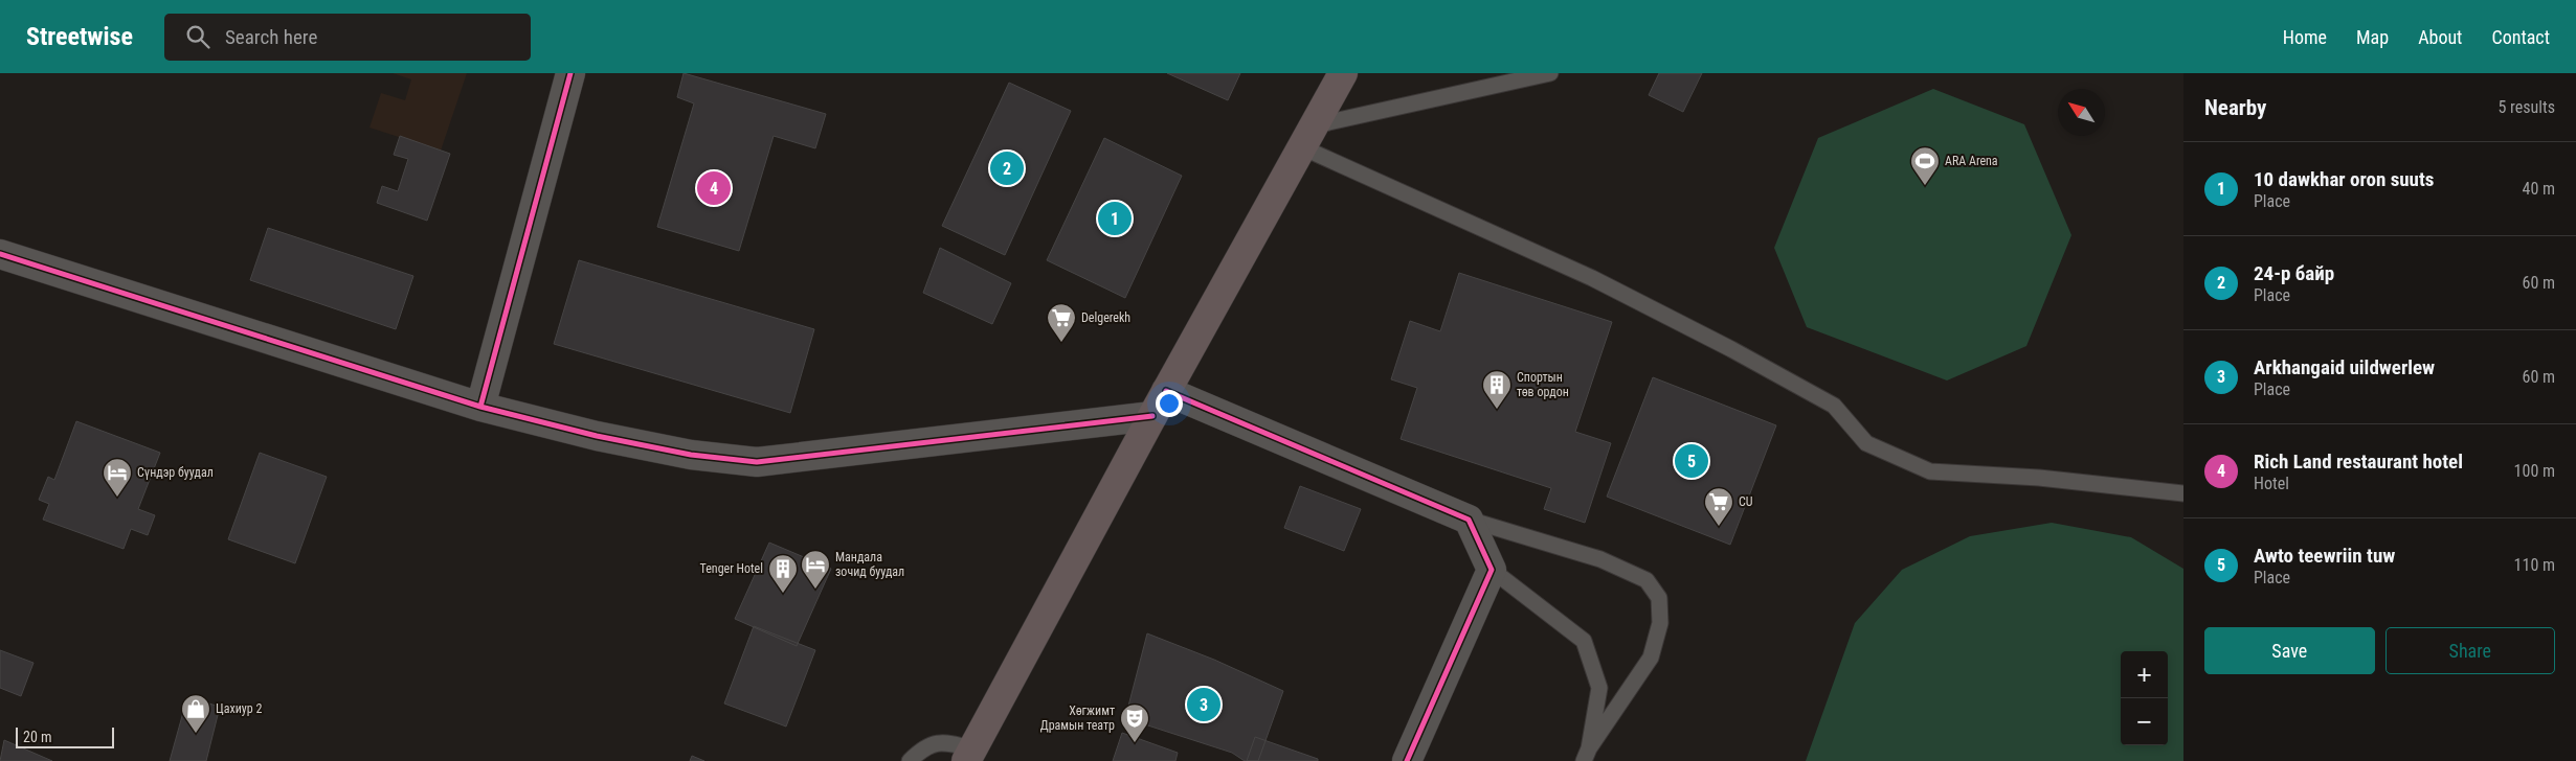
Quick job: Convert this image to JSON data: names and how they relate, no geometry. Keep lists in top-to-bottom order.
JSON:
{
  "places": {
    "sports": ["ARA Arena"],
    "supermarket": ["Delgerekh", "CU"],
    "building": ["Спортын төв ордон", "Tenger Hotel"],
    "hotel": ["Сүндэр буудал", "Мандала зочид буудал"],
    "shop": ["Цахиур 2"],
    "theatre": ["Хөгжимт Драмын театр"]
  },
  "scale_bar": "20 m",
  "north": "top left",
  "page": {
    "header": "Streetwise",
    "search": "Search here",
    "nav": [
      "Home",
      "Map",
      "About",
      "Contact"
    ],
    "heading": ["Nearby", "5 results"],
    "list": [
      {
        "mark": "1",
        "name": "10 dawkhar oron suuts",
        "note": "Place",
        "value": "40 m"
      },
      {
        "mark": "2",
        "name": "24-р байр",
        "note": "Place",
        "value": "60 m"
      },
      {
        "mark": "3",
        "name": "Arkhangaid uildwerlew",
        "note": "Place",
        "value": "60 m"
      },
      {
        "mark": "4",
        "name": "Rich Land restaurant hotel",
        "note": "Hotel",
        "value": "100 m"
      },
      {
        "mark": "5",
        "name": "Awto teewriin tuw",
        "note": "Place",
        "value": "110 m"
      }
    ],
    "pins": [
      "2",
      "4",
      "1",
      "5",
      "3"
    ],
    "buttons": ["Save", "Share"],
    "map_buttons": ["+", "−"],
    "scale": "20 m"
  }
}
